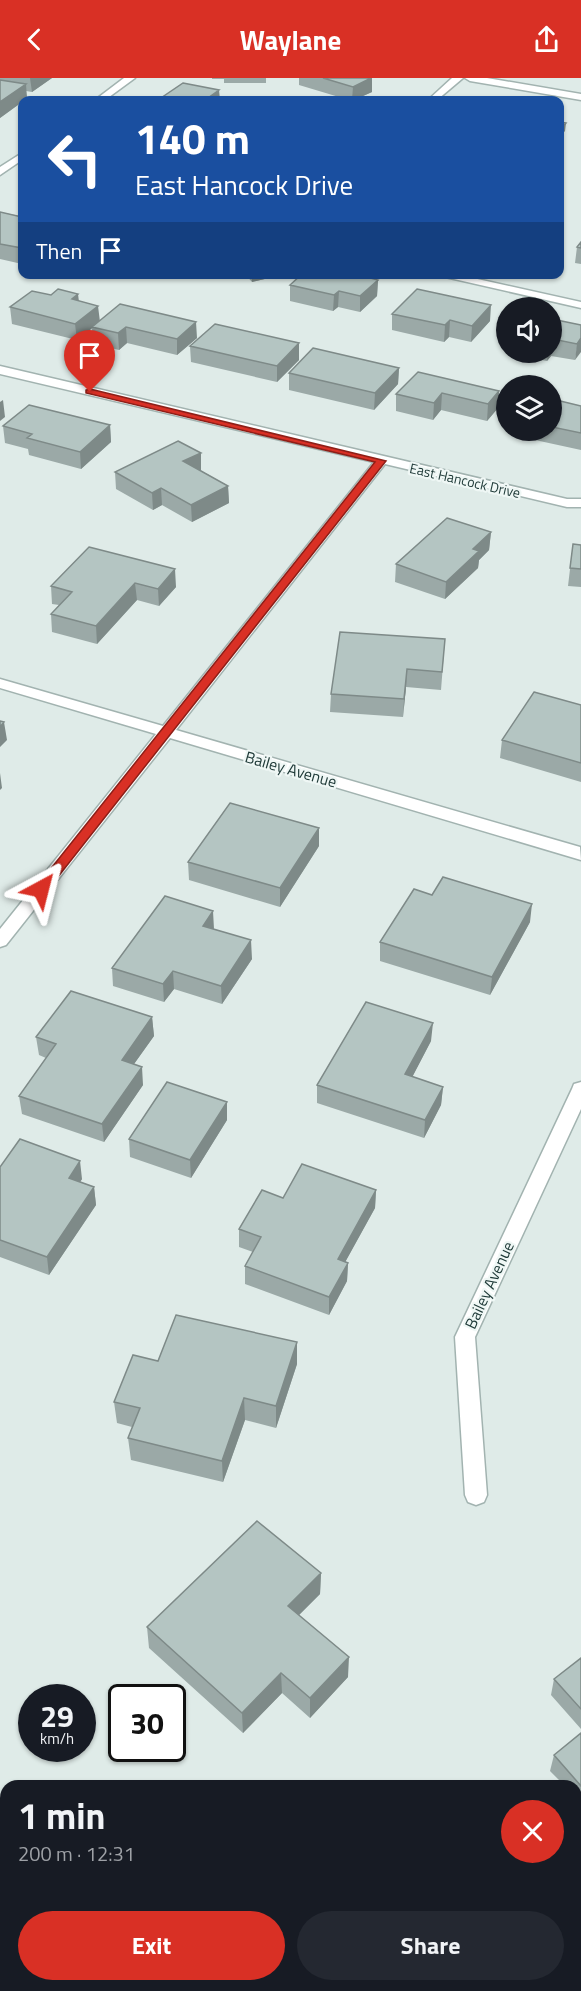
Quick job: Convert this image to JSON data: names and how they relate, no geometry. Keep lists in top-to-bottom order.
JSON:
{
  "streets": {
    "street": ["East Hancock Drive", "Bailey Avenue"]
  },
  "page": {
    "header": "Waylane",
    "turn": ["140 m", "East Hancock Drive"],
    "then": "Then",
    "speed": "29 km/h",
    "limit": "30",
    "heading": ["1 min", "200 m · 12:31"],
    "buttons": ["Exit", "Share"]
  }
}
